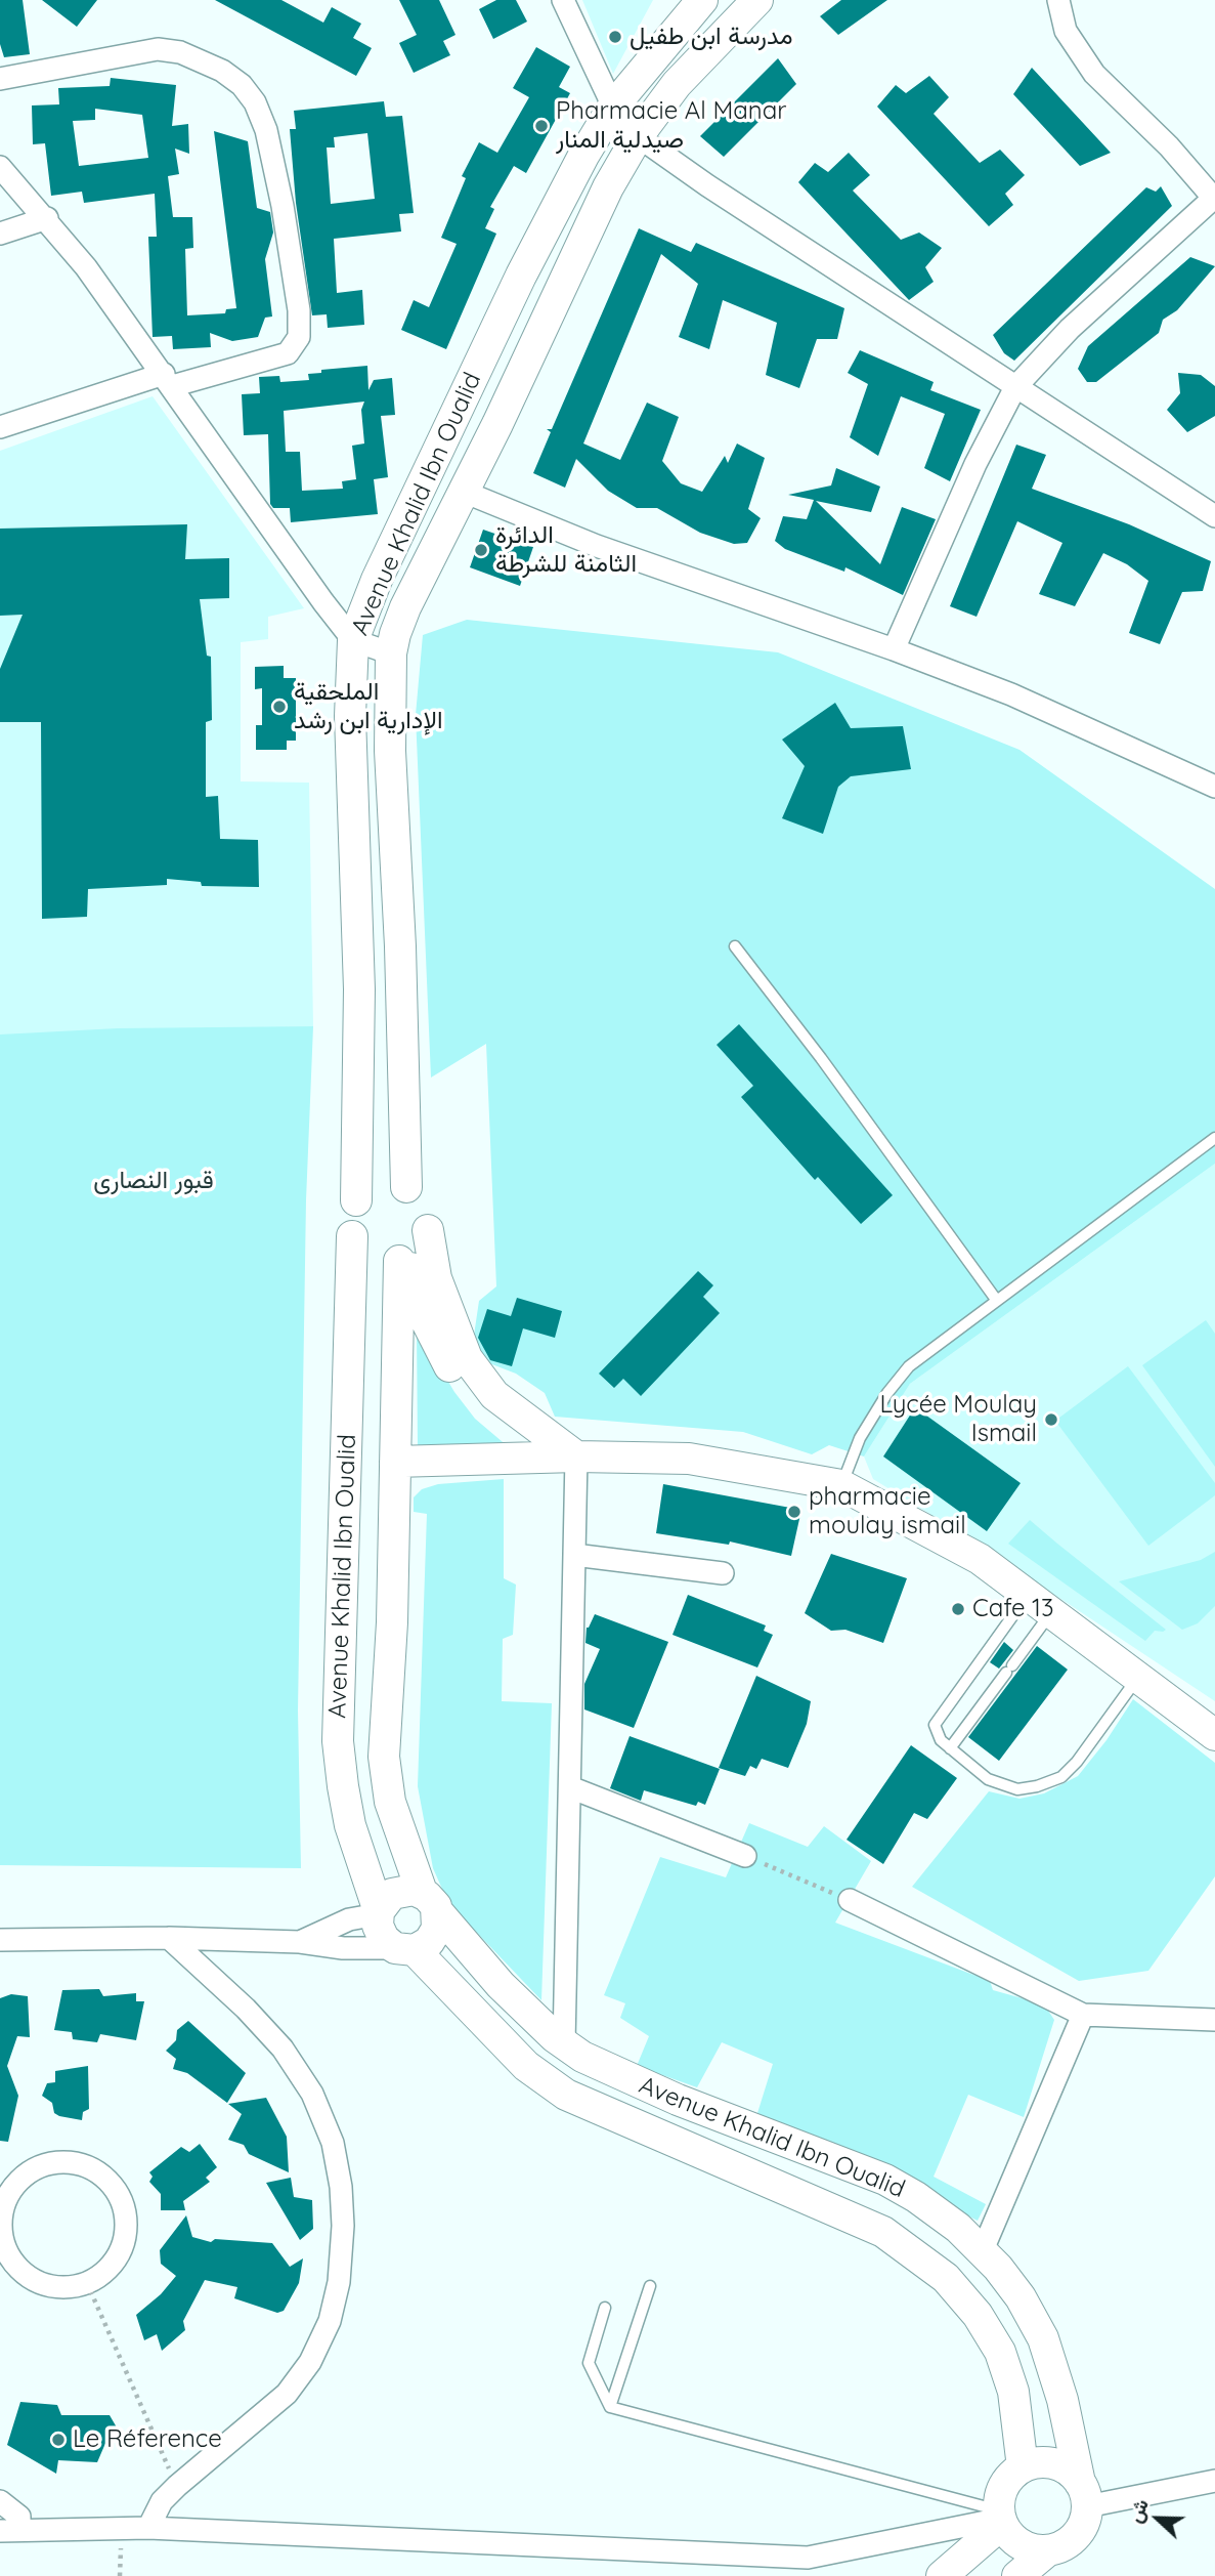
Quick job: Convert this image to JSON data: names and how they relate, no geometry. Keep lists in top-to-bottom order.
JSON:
{
  "streets": {
    "main road": ["Avenue Khalid Ibn Oualid"]
  },
  "parks": ["قبور النصارى"],
  "places": [
    "مدرسة ابن طفيل",
    "Pharmacie Al Manar صيدلية المنار",
    "الدائرة الثامنة للشرطة",
    "الملحقية الإدارية ابن رشد",
    "Lycée Moulay Ismail",
    "pharmacie moulay ismail",
    "Cafe 13",
    "Le Réference"
  ],
  "north": "left"
}
